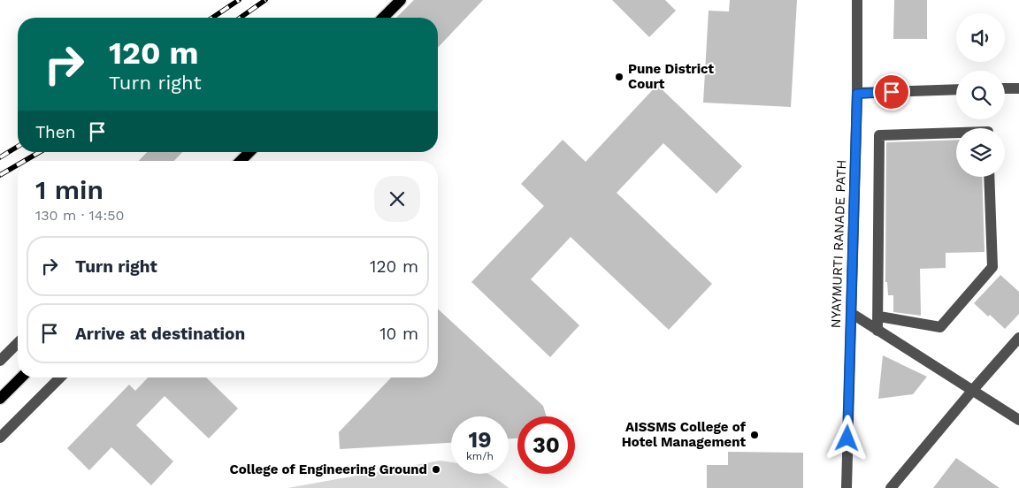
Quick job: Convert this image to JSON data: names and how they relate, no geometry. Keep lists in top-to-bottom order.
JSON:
{
  "streets": {
    "street": ["NYAYMURTI RANADE PATH"]
  },
  "places": ["Pune District Court", "AISSMS College of Hotel Management", "College of Engineering Ground"],
  "page": {
    "turn": ["120 m", "Turn right"],
    "then": "Then",
    "heading": ["1 min", "130 m · 14:50"],
    "list": [
      {
        "name": "Turn right",
        "value": "120 m"
      },
      {
        "name": "Arrive at destination",
        "value": "10 m"
      }
    ],
    "speed": "19 km/h",
    "limit": "30"
  }
}
